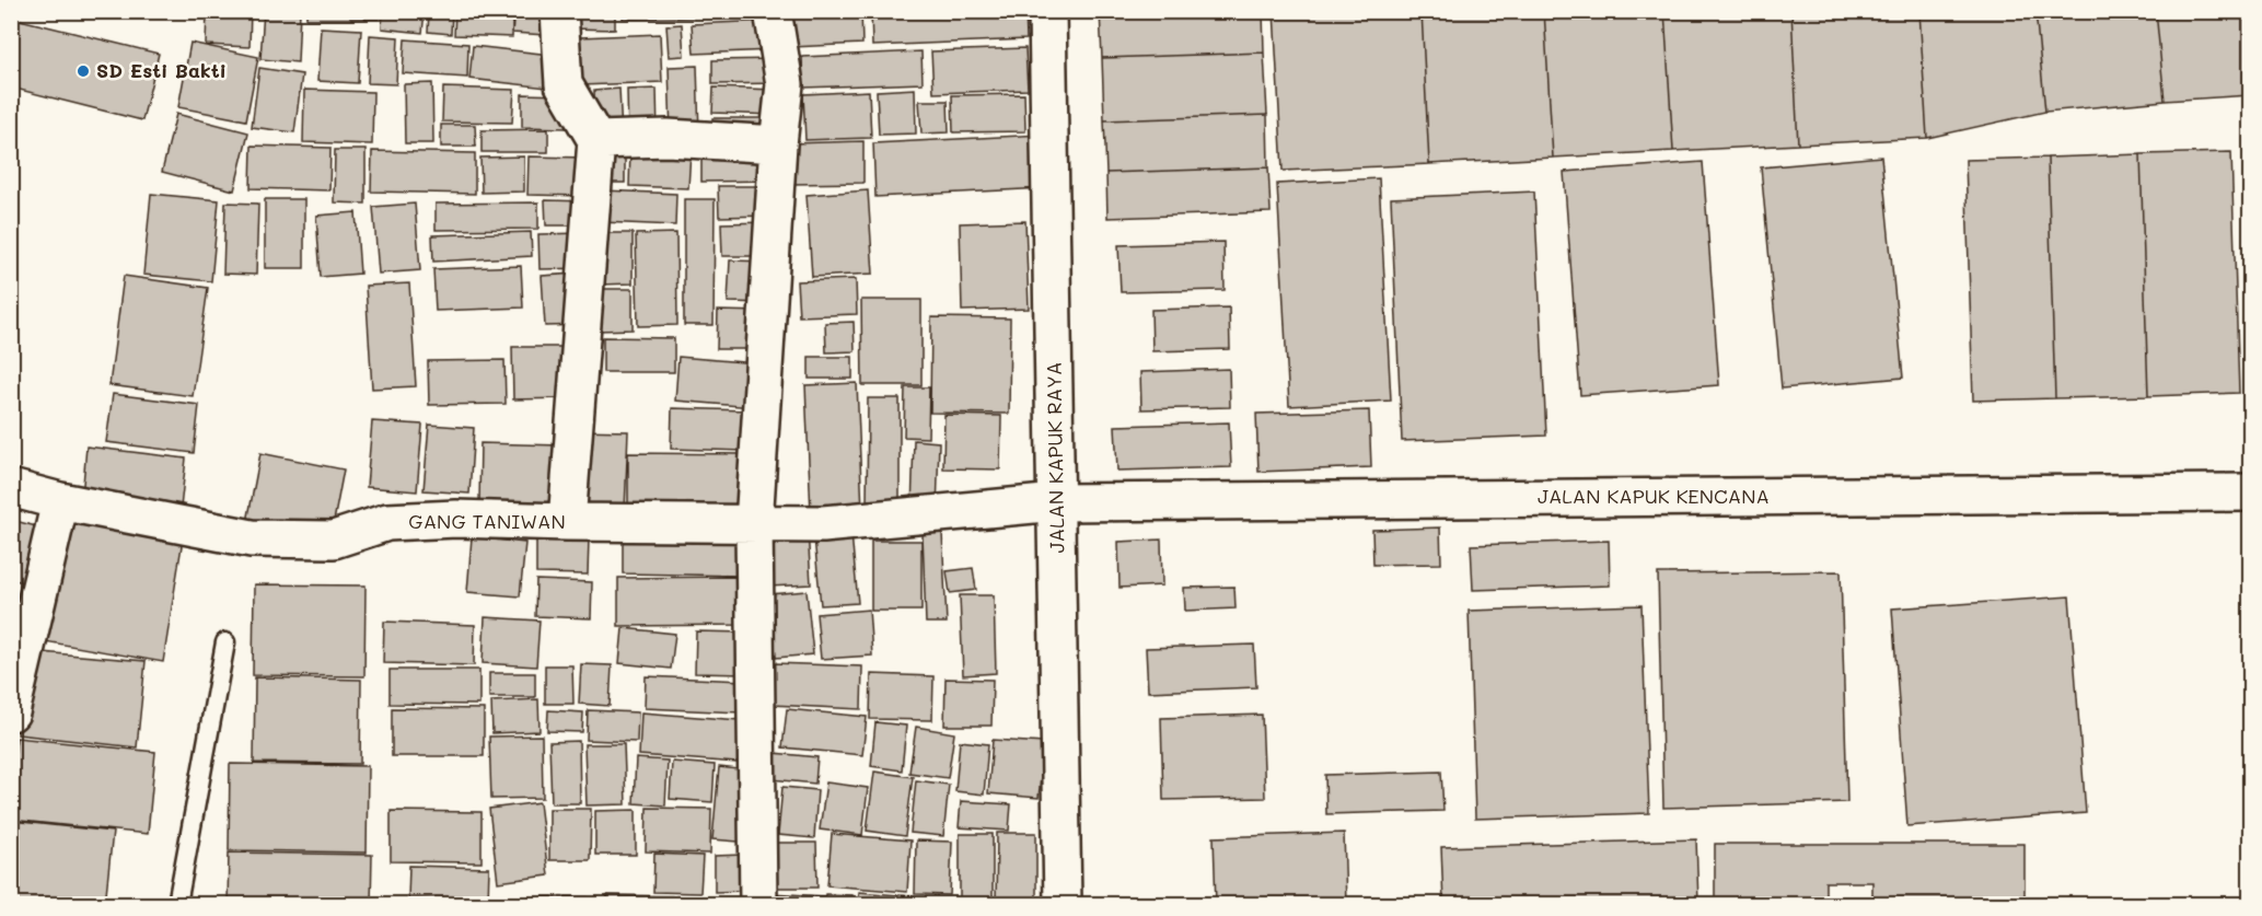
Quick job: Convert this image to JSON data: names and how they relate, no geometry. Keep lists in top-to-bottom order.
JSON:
{
  "streets": {
    "street": ["JALAN KAPUK RAYA", "JALAN KAPUK KENCANA", "GANG TANIWAN"]
  },
  "crossings": [
    ["JALAN KAPUK RAYA", "JALAN KAPUK KENCANA"],
    ["JALAN KAPUK RAYA", "GANG TANIWAN"],
    ["JALAN KAPUK KENCANA", "GANG TANIWAN"]
  ],
  "places": ["SD Esti Bakti"]
}
